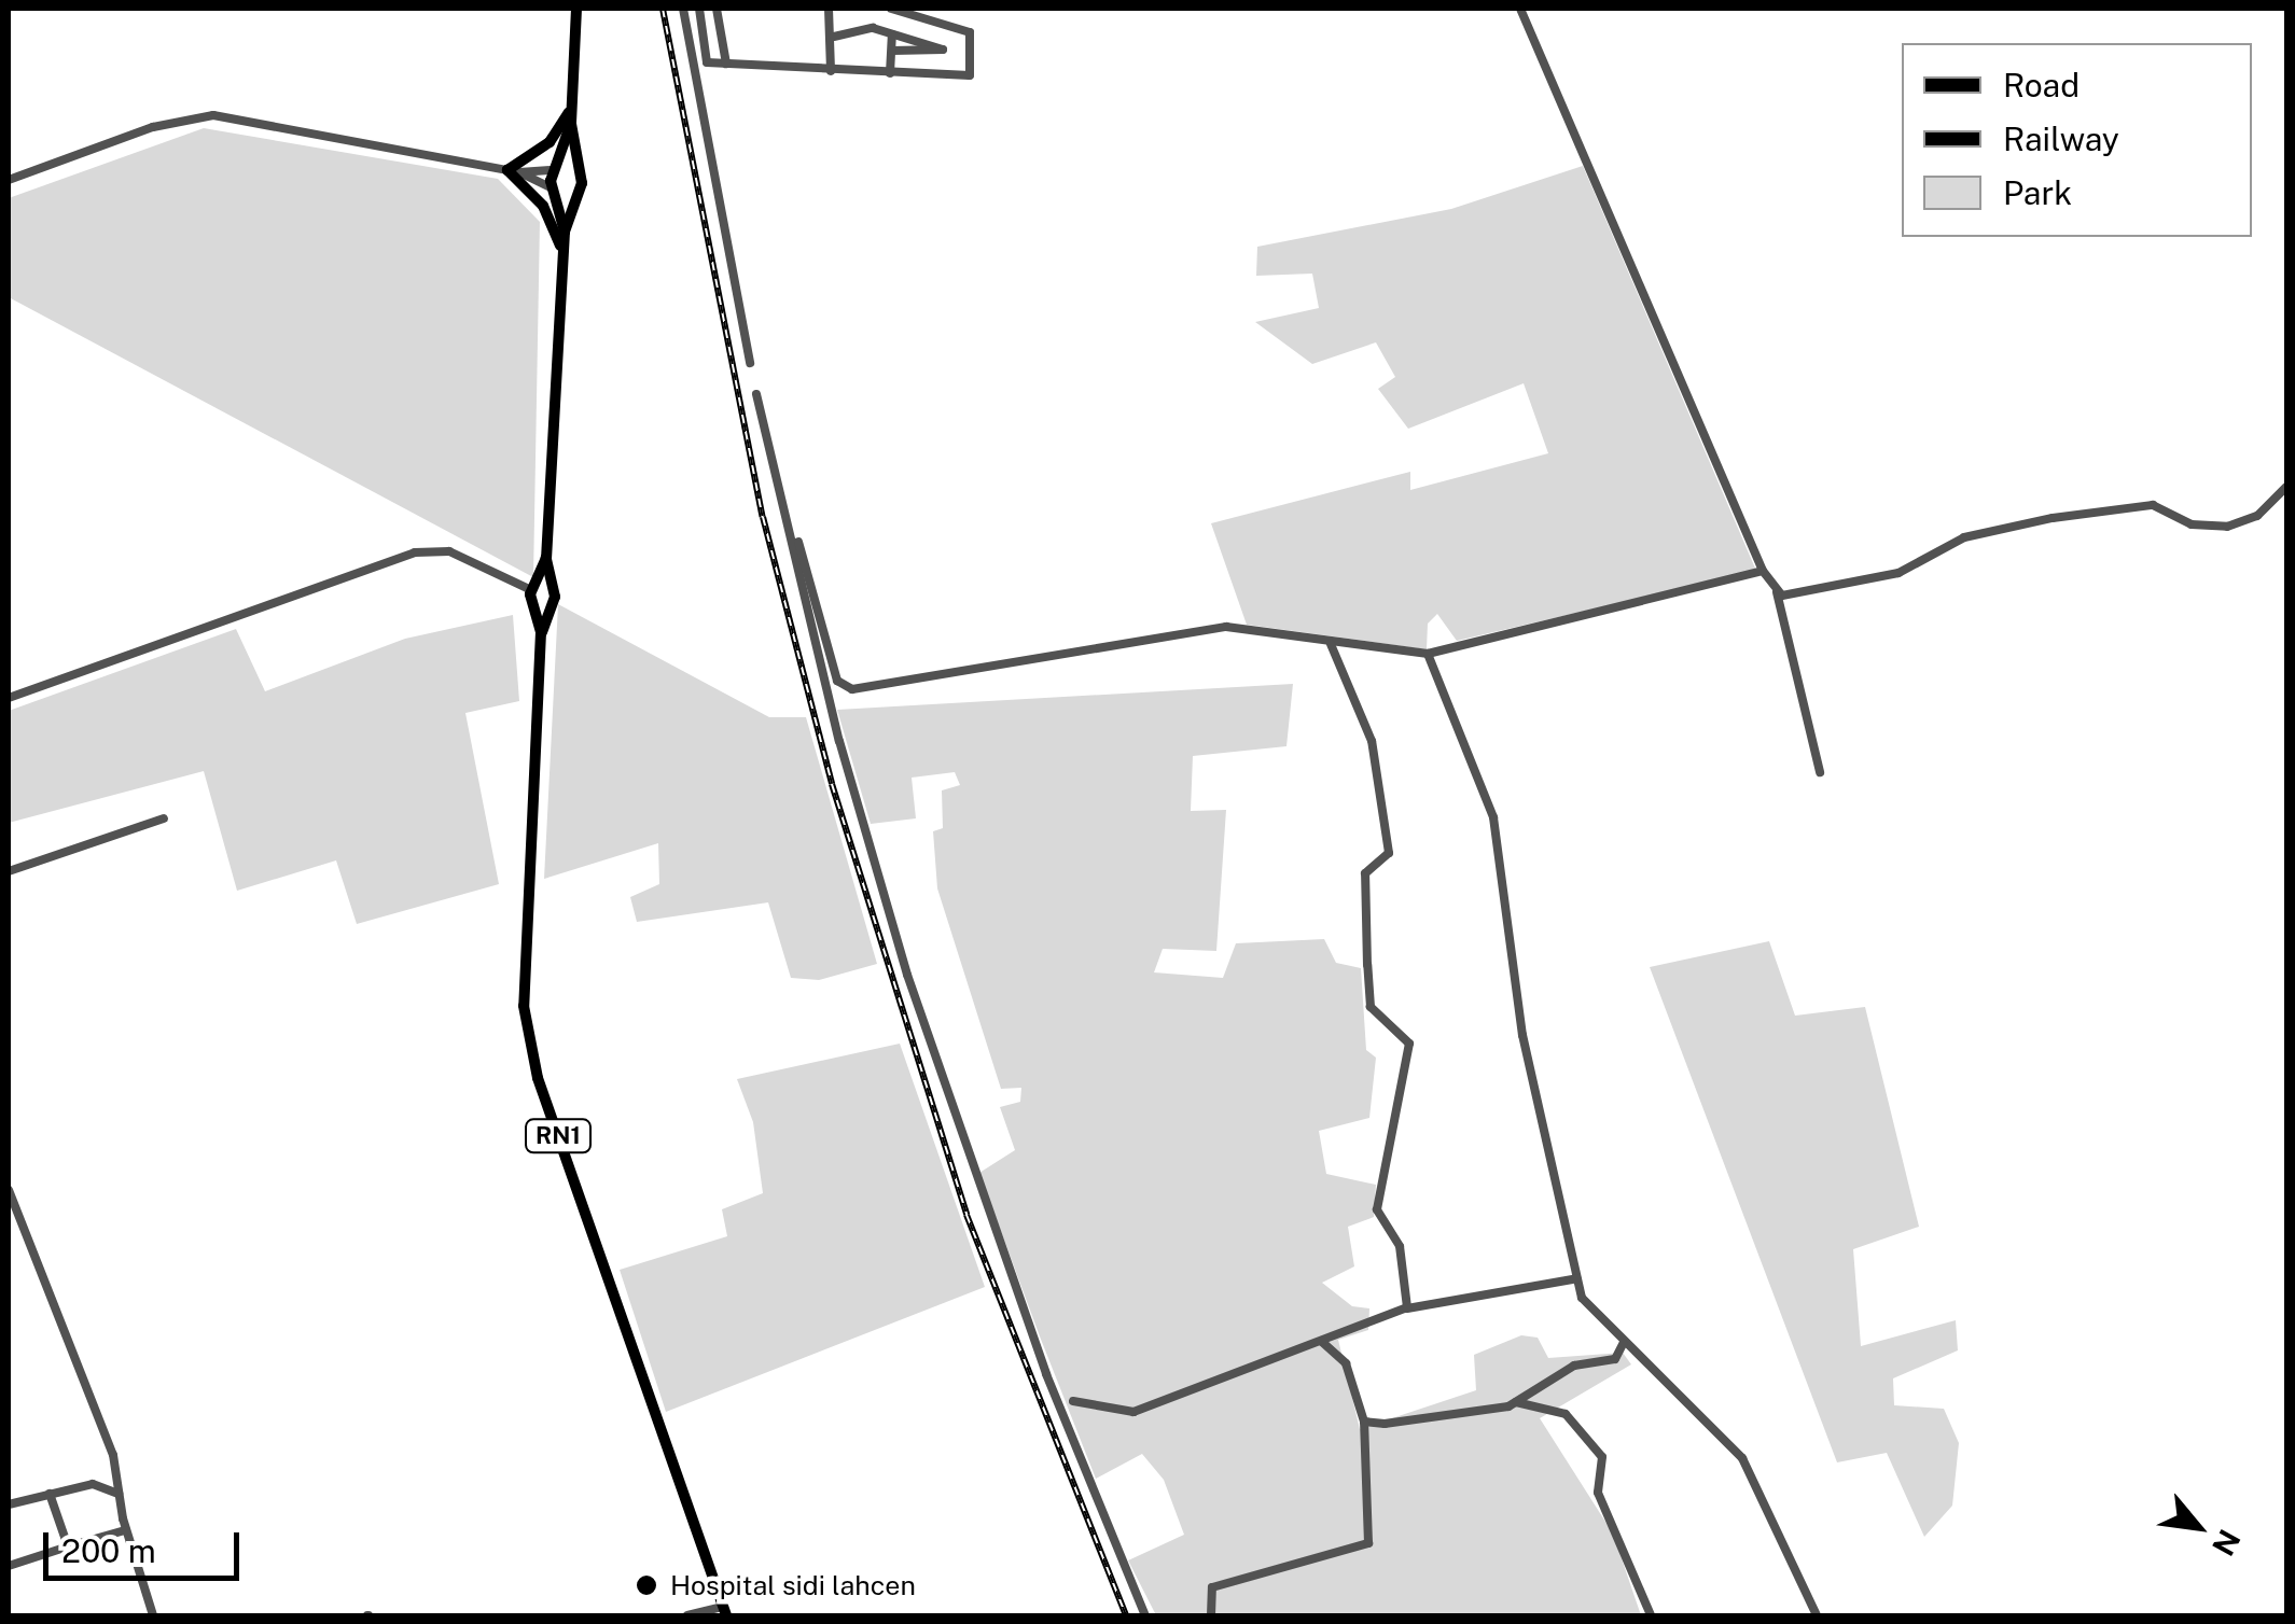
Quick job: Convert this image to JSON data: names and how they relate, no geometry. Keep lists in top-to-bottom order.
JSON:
{
  "streets": {
    "main road": ["RN1"]
  },
  "places": ["Hospital sidi lahcen"],
  "legend": ["Road", "Railway", "Park"],
  "scale_bar": "200 m",
  "north": "bottom right"
}
